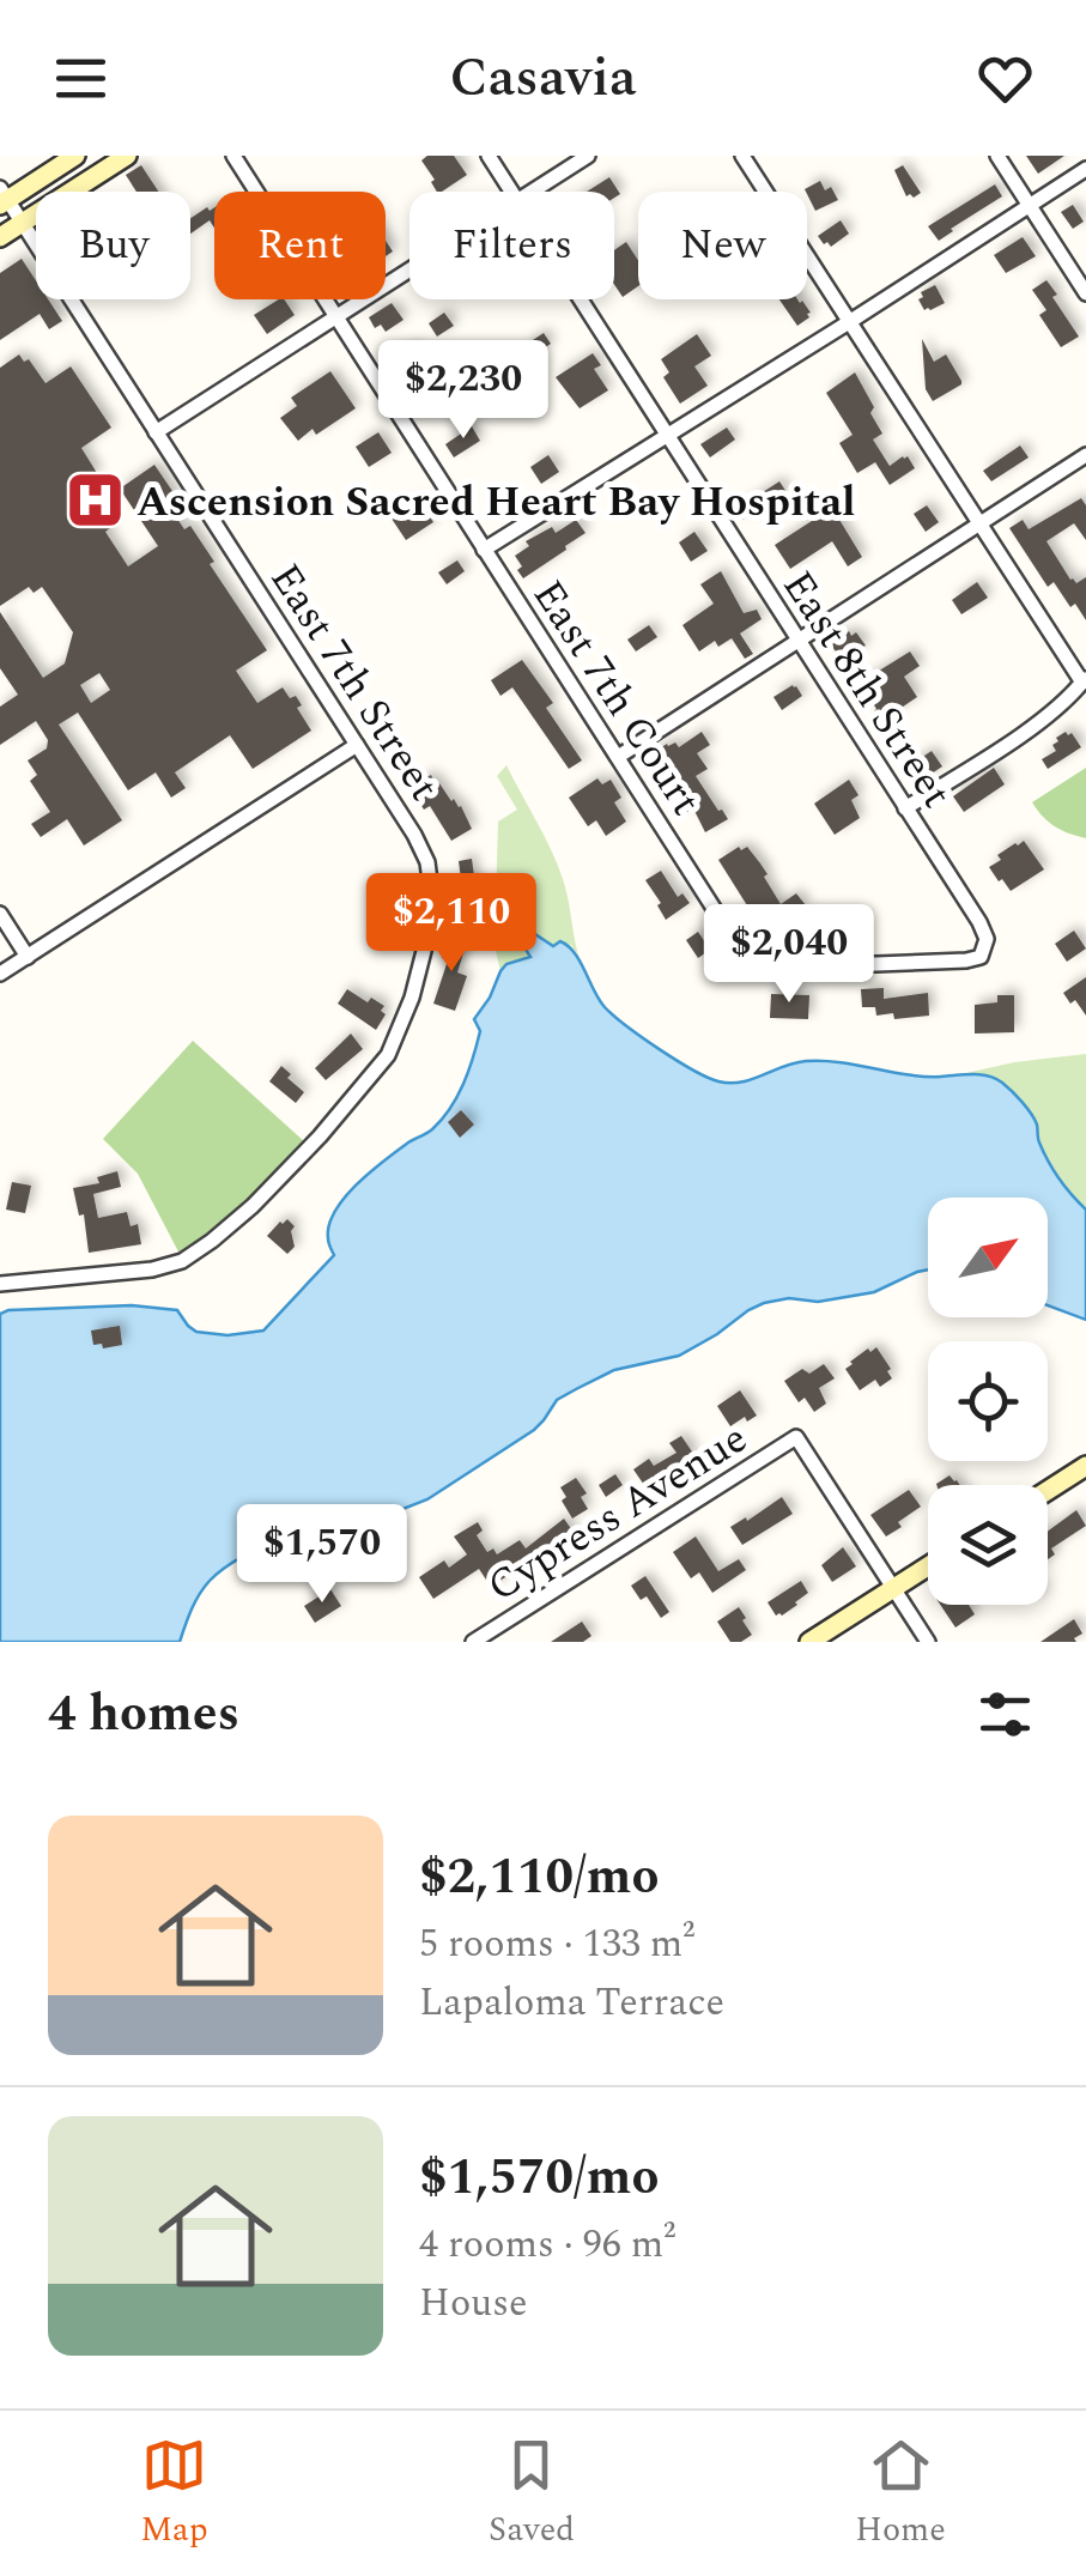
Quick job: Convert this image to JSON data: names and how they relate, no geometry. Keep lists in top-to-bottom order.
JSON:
{
  "streets": {
    "street": [
      "East 7th Street",
      "East 8th Street",
      "East 7th Court",
      "Cypress Avenue"
    ]
  },
  "crossings": [
    ["East 8th Street", "East 7th Court"]
  ],
  "places": {
    "hospital": ["Ascension Sacred Heart Bay Hospital"]
  },
  "north": "top right",
  "page": {
    "header": "Casavia",
    "chip": [
      "Buy",
      "Rent",
      "Filters",
      "New"
    ],
    "price": [
      "$2,230",
      "$2,110",
      "$2,040",
      "$1,570"
    ],
    "heading": "4 homes",
    "list": [
      {
        "name": "$2,110/mo",
        "note": "5 rooms · 133 m² · Lapaloma Terrace"
      },
      {
        "name": "$1,570/mo",
        "note": "4 rooms · 96 m² · House"
      }
    ],
    "tabs": ["Map", "Saved", "Home"]
  }
}
